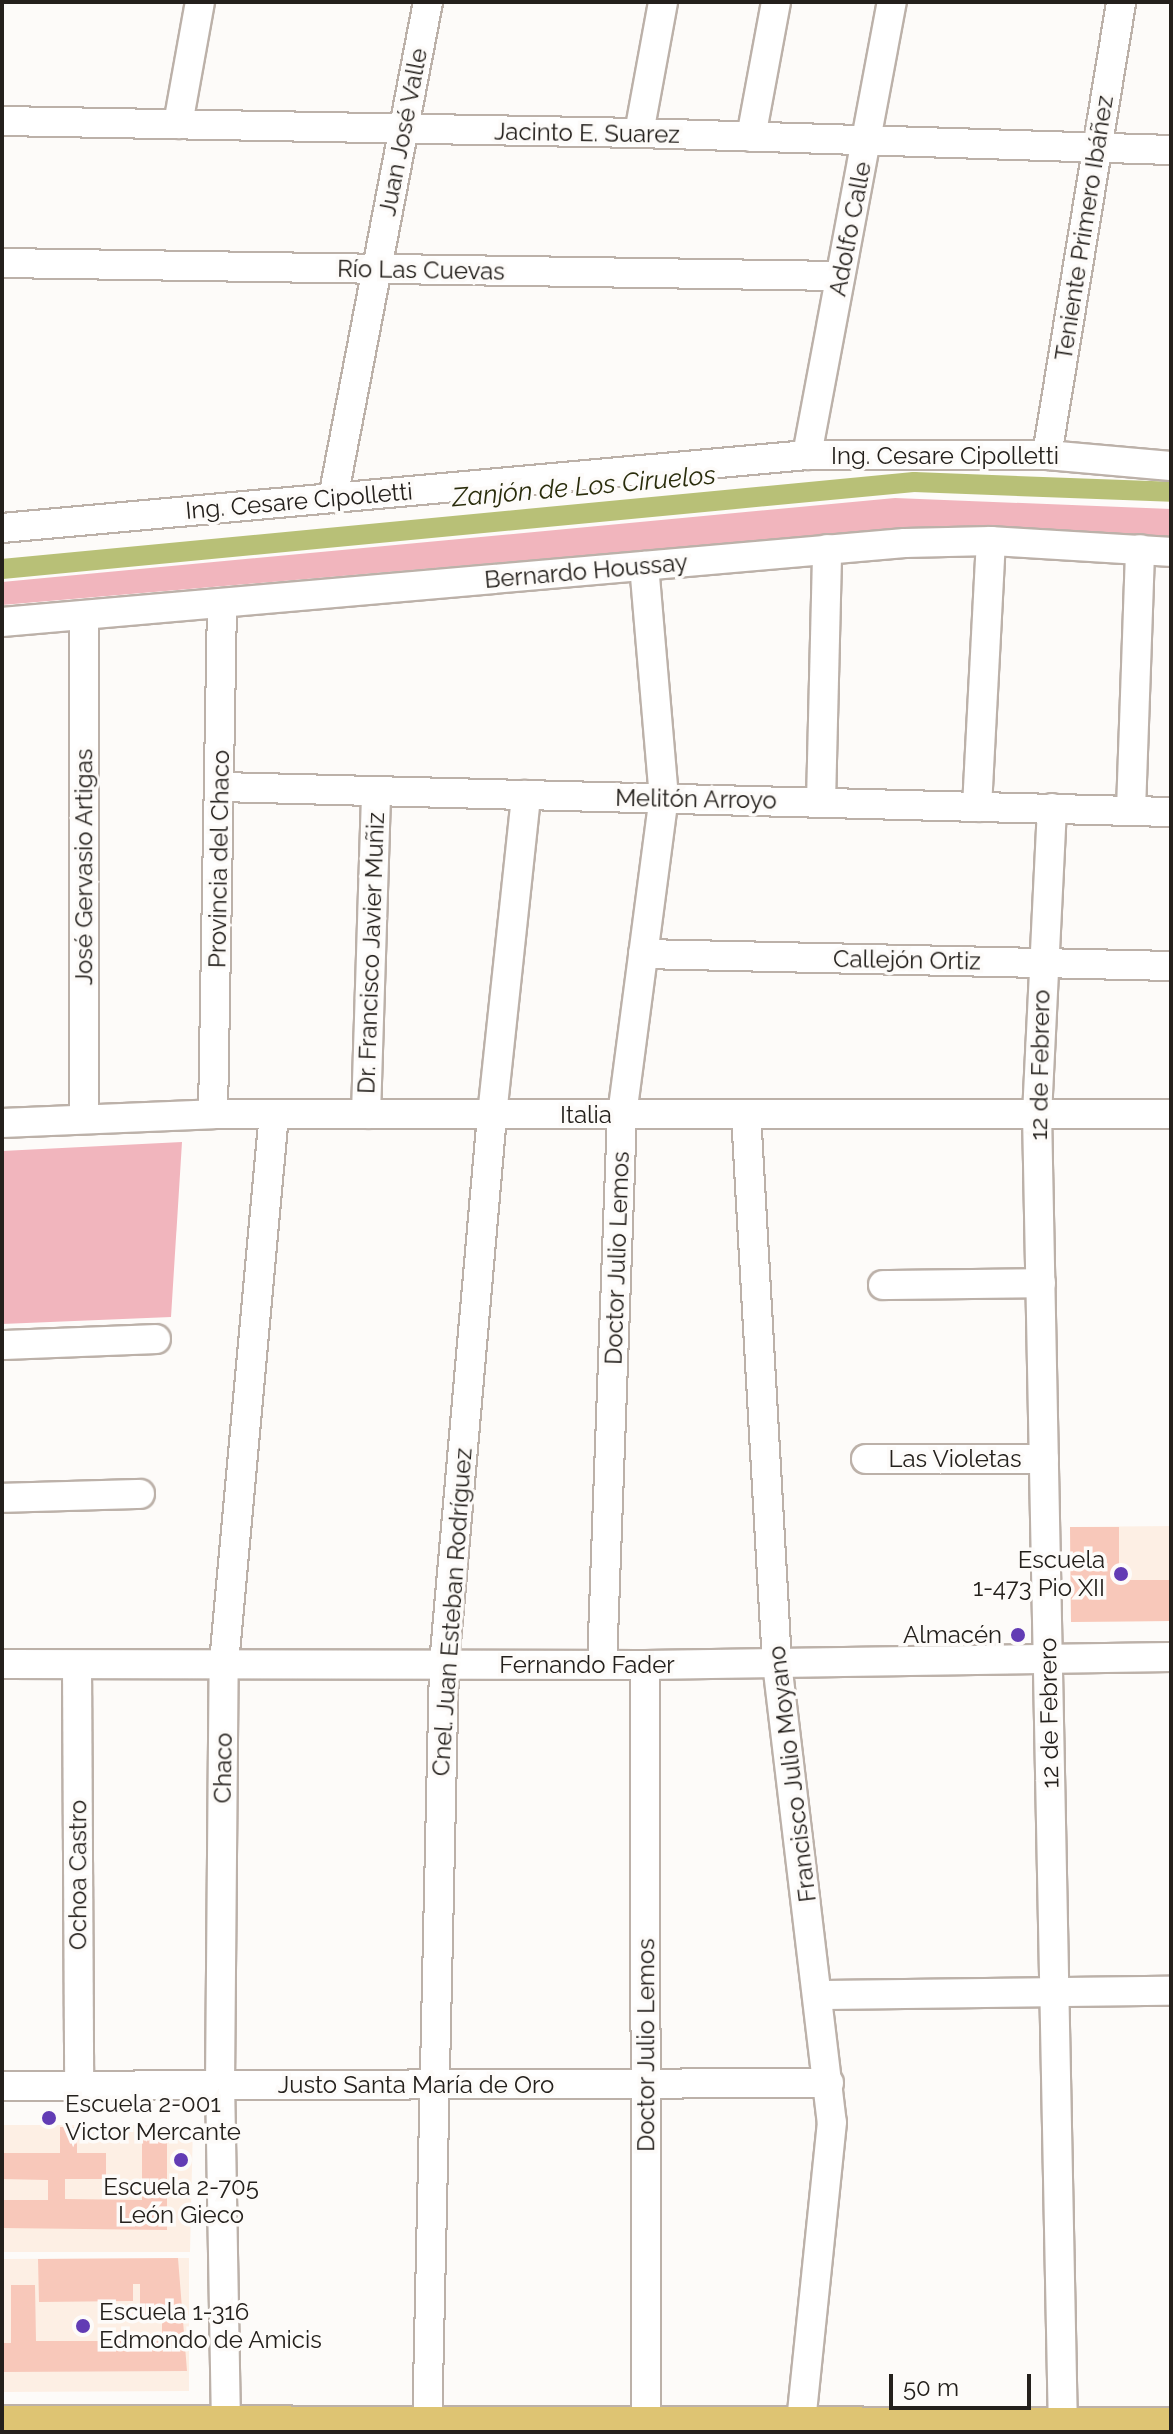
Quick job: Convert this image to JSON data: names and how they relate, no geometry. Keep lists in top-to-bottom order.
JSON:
{
  "streets": {
    "street": [
      "Juan José Valle",
      "Jacinto E. Suarez",
      "Teniente Primero Ibáñez",
      "Adolfo Calle",
      "Río Las Cuevas",
      "Ing. Cesare Cipolletti",
      "Bernardo Houssay",
      "Melitón Arroyo",
      "Provincia del Chaco",
      "José Gervasio Artigas",
      "Dr. Francisco Javier Muñiz",
      "Callejón Ortiz",
      "12 de Febrero",
      "Italia",
      "Doctor Julio Lemos",
      "Las Violetas",
      "Cnel. Juan Esteban Rodríguez",
      "Fernando Fader",
      "Chaco",
      "Francisco Julio Moyano",
      "Ochoa Castro",
      "Justo Santa María de Oro"
    ]
  },
  "crossings": [
    ["Juan José Valle", "Jacinto E. Suarez"],
    ["Juan José Valle", "Río Las Cuevas"],
    ["Juan José Valle", "Ing. Cesare Cipolletti"],
    ["Jacinto E. Suarez", "Teniente Primero Ibáñez"],
    ["Jacinto E. Suarez", "Adolfo Calle"],
    ["Teniente Primero Ibáñez", "Ing. Cesare Cipolletti"],
    ["Adolfo Calle", "Río Las Cuevas"],
    ["Adolfo Calle", "Ing. Cesare Cipolletti"],
    ["Bernardo Houssay", "Provincia del Chaco"],
    ["Bernardo Houssay", "José Gervasio Artigas"],
    ["Bernardo Houssay", "Doctor Julio Lemos"],
    ["Melitón Arroyo", "Provincia del Chaco"],
    ["Melitón Arroyo", "Dr. Francisco Javier Muñiz"],
    ["Melitón Arroyo", "12 de Febrero"],
    ["Melitón Arroyo", "Doctor Julio Lemos"],
    ["Melitón Arroyo", "Cnel. Juan Esteban Rodríguez"],
    ["Provincia del Chaco", "Italia"],
    ["José Gervasio Artigas", "Italia"],
    ["Dr. Francisco Javier Muñiz", "Italia"],
    ["Callejón Ortiz", "12 de Febrero"],
    ["Callejón Ortiz", "Doctor Julio Lemos"],
    ["12 de Febrero", "Italia"],
    ["12 de Febrero", "Las Violetas"],
    ["12 de Febrero", "Fernando Fader"],
    ["Italia", "Doctor Julio Lemos"],
    ["Italia", "Cnel. Juan Esteban Rodríguez"],
    ["Italia", "Chaco"],
    ["Italia", "Francisco Julio Moyano"],
    ["Doctor Julio Lemos", "Fernando Fader"],
    ["Doctor Julio Lemos", "Justo Santa María de Oro"],
    ["Cnel. Juan Esteban Rodríguez", "Fernando Fader"],
    ["Cnel. Juan Esteban Rodríguez", "Justo Santa María de Oro"],
    ["Fernando Fader", "Chaco"],
    ["Fernando Fader", "Francisco Julio Moyano"],
    ["Fernando Fader", "Ochoa Castro"],
    ["Chaco", "Justo Santa María de Oro"],
    ["Francisco Julio Moyano", "Justo Santa María de Oro"],
    ["Ochoa Castro", "Justo Santa María de Oro"]
  ],
  "water": ["Zanjón de Los Ciruelos"],
  "places": [
    "Escuela 1-473 Pio XII",
    "Almacén",
    "Escuela 2-001 Victor Mercante",
    "Escuela 2-705 León Gieco",
    "Escuela 1-316 Edmondo de Amicis"
  ],
  "scale_bar": "50 m"
}
